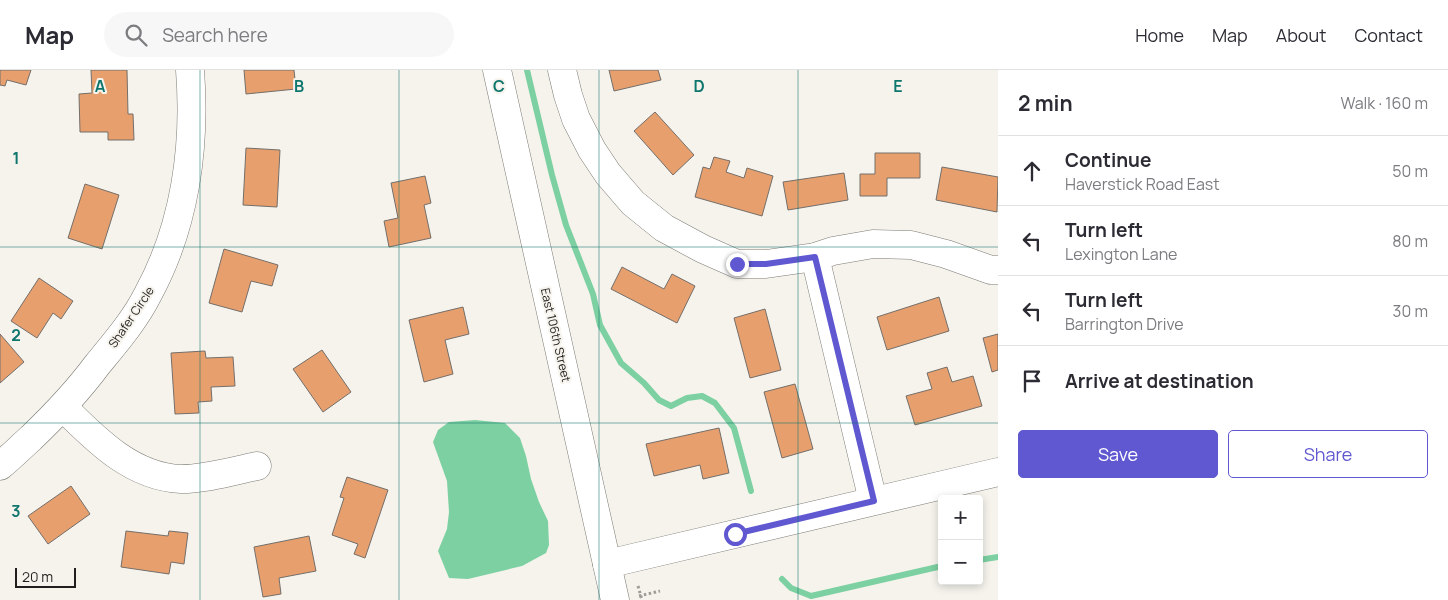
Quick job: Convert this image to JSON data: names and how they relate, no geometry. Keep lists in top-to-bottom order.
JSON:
{
  "streets": {
    "street": ["Shafer Circle", "East 106th Street"]
  },
  "scale_bar": "20 m",
  "page": {
    "header": "Map",
    "search": "Search here",
    "nav": [
      "Home",
      "Map",
      "About",
      "Contact"
    ],
    "heading": ["2 min", "Walk · 160 m"],
    "list": [
      ["Continue", "Haverstick Road East", "50 m"],
      ["Turn left", "Lexington Lane", "80 m"],
      ["Turn left", "Barrington Drive", "30 m"],
      "Arrive at destination"
    ],
    "buttons": ["Save", "Share"],
    "map_buttons": ["+", "−"],
    "scale": "20 m"
  },
  "grid": {
    "columns": [
      "A",
      "B",
      "C",
      "D",
      "E"
    ],
    "rows": ["1", "2", "3"]
  }
}
